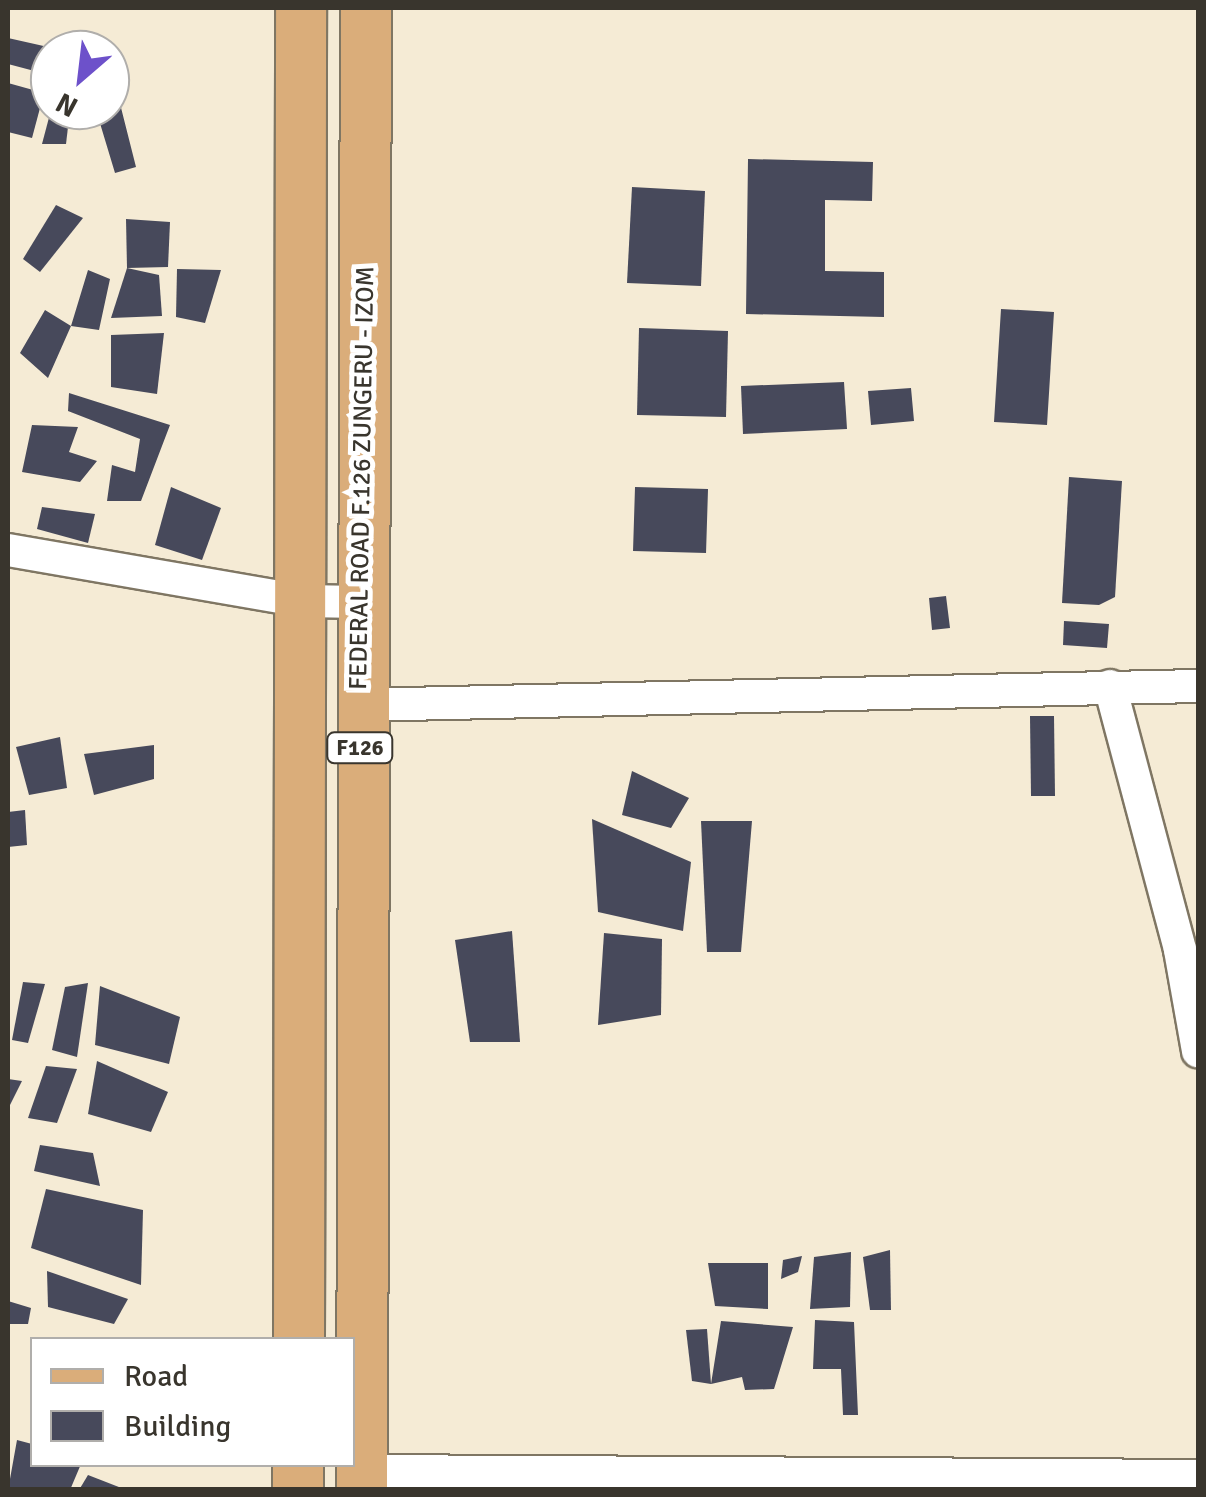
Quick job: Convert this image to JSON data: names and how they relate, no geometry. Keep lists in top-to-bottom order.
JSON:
{
  "streets": {
    "main road": ["FEDERAL ROAD F.126 ZUNGERU - IZOM", "F126"]
  },
  "legend": ["Road", "Building"],
  "north": "bottom left"
}
